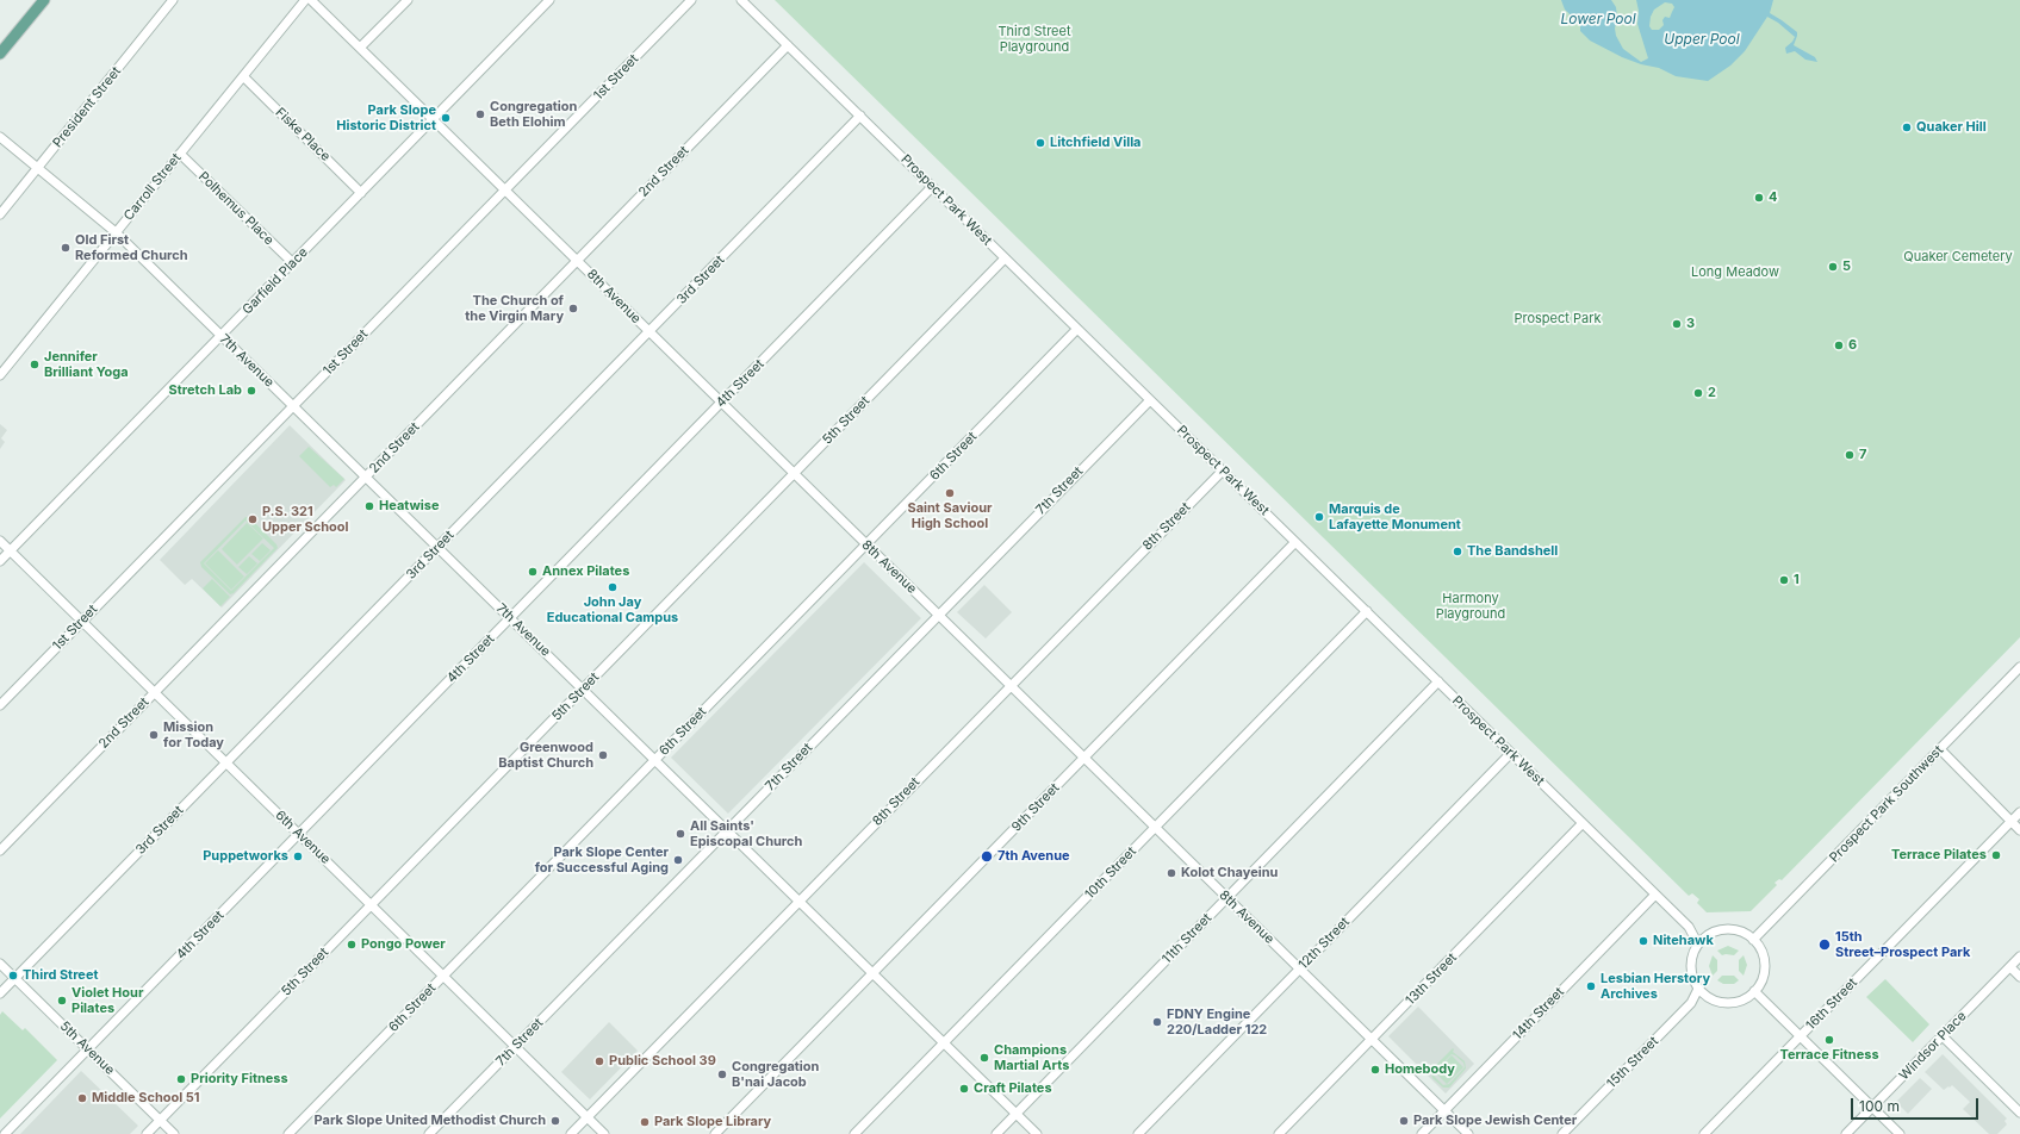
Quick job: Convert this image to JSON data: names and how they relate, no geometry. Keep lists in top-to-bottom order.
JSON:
{
  "streets": {
    "street": [
      "1st Street",
      "President Street",
      "Fiske Place",
      "2nd Street",
      "Carroll Street",
      "Prospect Park West",
      "Polhemus Place",
      "3rd Street",
      "Garfield Place",
      "8th Avenue",
      "7th Avenue",
      "4th Street",
      "5th Street",
      "6th Street",
      "7th Street",
      "8th Street",
      "Prospect Park Southwest",
      "9th Street",
      "6th Avenue",
      "10th Street",
      "11th Street",
      "12th Street",
      "13th Street",
      "16th Street",
      "14th Street",
      "Windsor Place",
      "5th Avenue",
      "15th Street"
    ]
  },
  "crossings": [
    ["1st Street", "8th Avenue"],
    ["1st Street", "7th Avenue"],
    ["1st Street", "6th Avenue"],
    ["President Street", "7th Avenue"],
    ["Fiske Place", "Carroll Street"],
    ["Fiske Place", "Garfield Place"],
    ["2nd Street", "Prospect Park West"],
    ["2nd Street", "8th Avenue"],
    ["2nd Street", "7th Avenue"],
    ["2nd Street", "6th Avenue"],
    ["Carroll Street", "Polhemus Place"],
    ["Carroll Street", "7th Avenue"],
    ["Prospect Park West", "3rd Street"],
    ["Prospect Park West", "4th Street"],
    ["Prospect Park West", "5th Street"],
    ["Prospect Park West", "6th Street"],
    ["Prospect Park West", "7th Street"],
    ["Prospect Park West", "8th Street"],
    ["Prospect Park West", "Prospect Park Southwest"],
    ["Prospect Park West", "9th Street"],
    ["Prospect Park West", "10th Street"],
    ["Prospect Park West", "11th Street"],
    ["Prospect Park West", "12th Street"],
    ["Prospect Park West", "13th Street"],
    ["Prospect Park West", "14th Street"],
    ["Prospect Park West", "15th Street"],
    ["Polhemus Place", "Garfield Place"],
    ["3rd Street", "8th Avenue"],
    ["3rd Street", "7th Avenue"],
    ["3rd Street", "6th Avenue"],
    ["3rd Street", "5th Avenue"],
    ["Garfield Place", "8th Avenue"],
    ["Garfield Place", "7th Avenue"],
    ["Garfield Place", "6th Avenue"],
    ["8th Avenue", "4th Street"],
    ["8th Avenue", "5th Street"],
    ["8th Avenue", "6th Street"],
    ["8th Avenue", "7th Street"],
    ["8th Avenue", "8th Street"],
    ["8th Avenue", "9th Street"],
    ["8th Avenue", "10th Street"],
    ["8th Avenue", "11th Street"],
    ["8th Avenue", "12th Street"],
    ["8th Avenue", "13th Street"],
    ["8th Avenue", "14th Street"],
    ["7th Avenue", "4th Street"],
    ["7th Avenue", "5th Street"],
    ["7th Avenue", "6th Street"],
    ["7th Avenue", "7th Street"],
    ["7th Avenue", "8th Street"],
    ["7th Avenue", "9th Street"],
    ["7th Avenue", "10th Street"],
    ["7th Avenue", "11th Street"],
    ["4th Street", "6th Avenue"],
    ["4th Street", "5th Avenue"],
    ["5th Street", "6th Avenue"],
    ["5th Street", "5th Avenue"],
    ["6th Street", "6th Avenue"],
    ["7th Street", "6th Avenue"],
    ["8th Street", "6th Avenue"],
    ["Prospect Park Southwest", "15th Street"]
  ],
  "water": ["Lower Pool", "Upper Pool"],
  "parks": [
    "Third Street Playground",
    "Quaker Cemetery",
    "Long Meadow",
    "Prospect Park",
    "Harmony Playground"
  ],
  "places": [
    "Congregation Beth Elohim",
    "Park Slope Historic District",
    "Quaker Hill",
    "Litchfield Villa",
    "4",
    "Old First Reformed Church",
    "5",
    "The Church of the Virgin Mary",
    "3",
    "6",
    "Jennifer Brilliant Yoga",
    "Stretch Lab",
    "2",
    "7",
    "Saint Saviour High School",
    "Heatwise",
    "Marquis de Lafayette Monument",
    "P.S. 321 Upper School",
    "The Bandshell",
    "Annex Pilates",
    "1",
    "John Jay Educational Campus",
    "Mission for Today",
    "Greenwood Baptist Church",
    "All Saints' Episcopal Church",
    "Terrace Pilates",
    "Puppetworks",
    "7th Avenue",
    "Park Slope Center for Successful Aging",
    "Kolot Chayeinu",
    "Nitehawk",
    "Pongo Power",
    "15th Street–Prospect Park",
    "Third Street",
    "Lesbian Herstory Archives",
    "Violet Hour Pilates",
    "FDNY Engine 220/Ladder 122",
    "Terrace Fitness",
    "Champions Martial Arts",
    "Public School 39",
    "Homebody",
    "Congregation B'nai Jacob",
    "Priority Fitness",
    "Craft Pilates",
    "Middle School 51",
    "Park Slope United Methodist Church",
    "Park Slope Jewish Center",
    "Park Slope Library"
  ],
  "scale_bar": "100 m"
}
